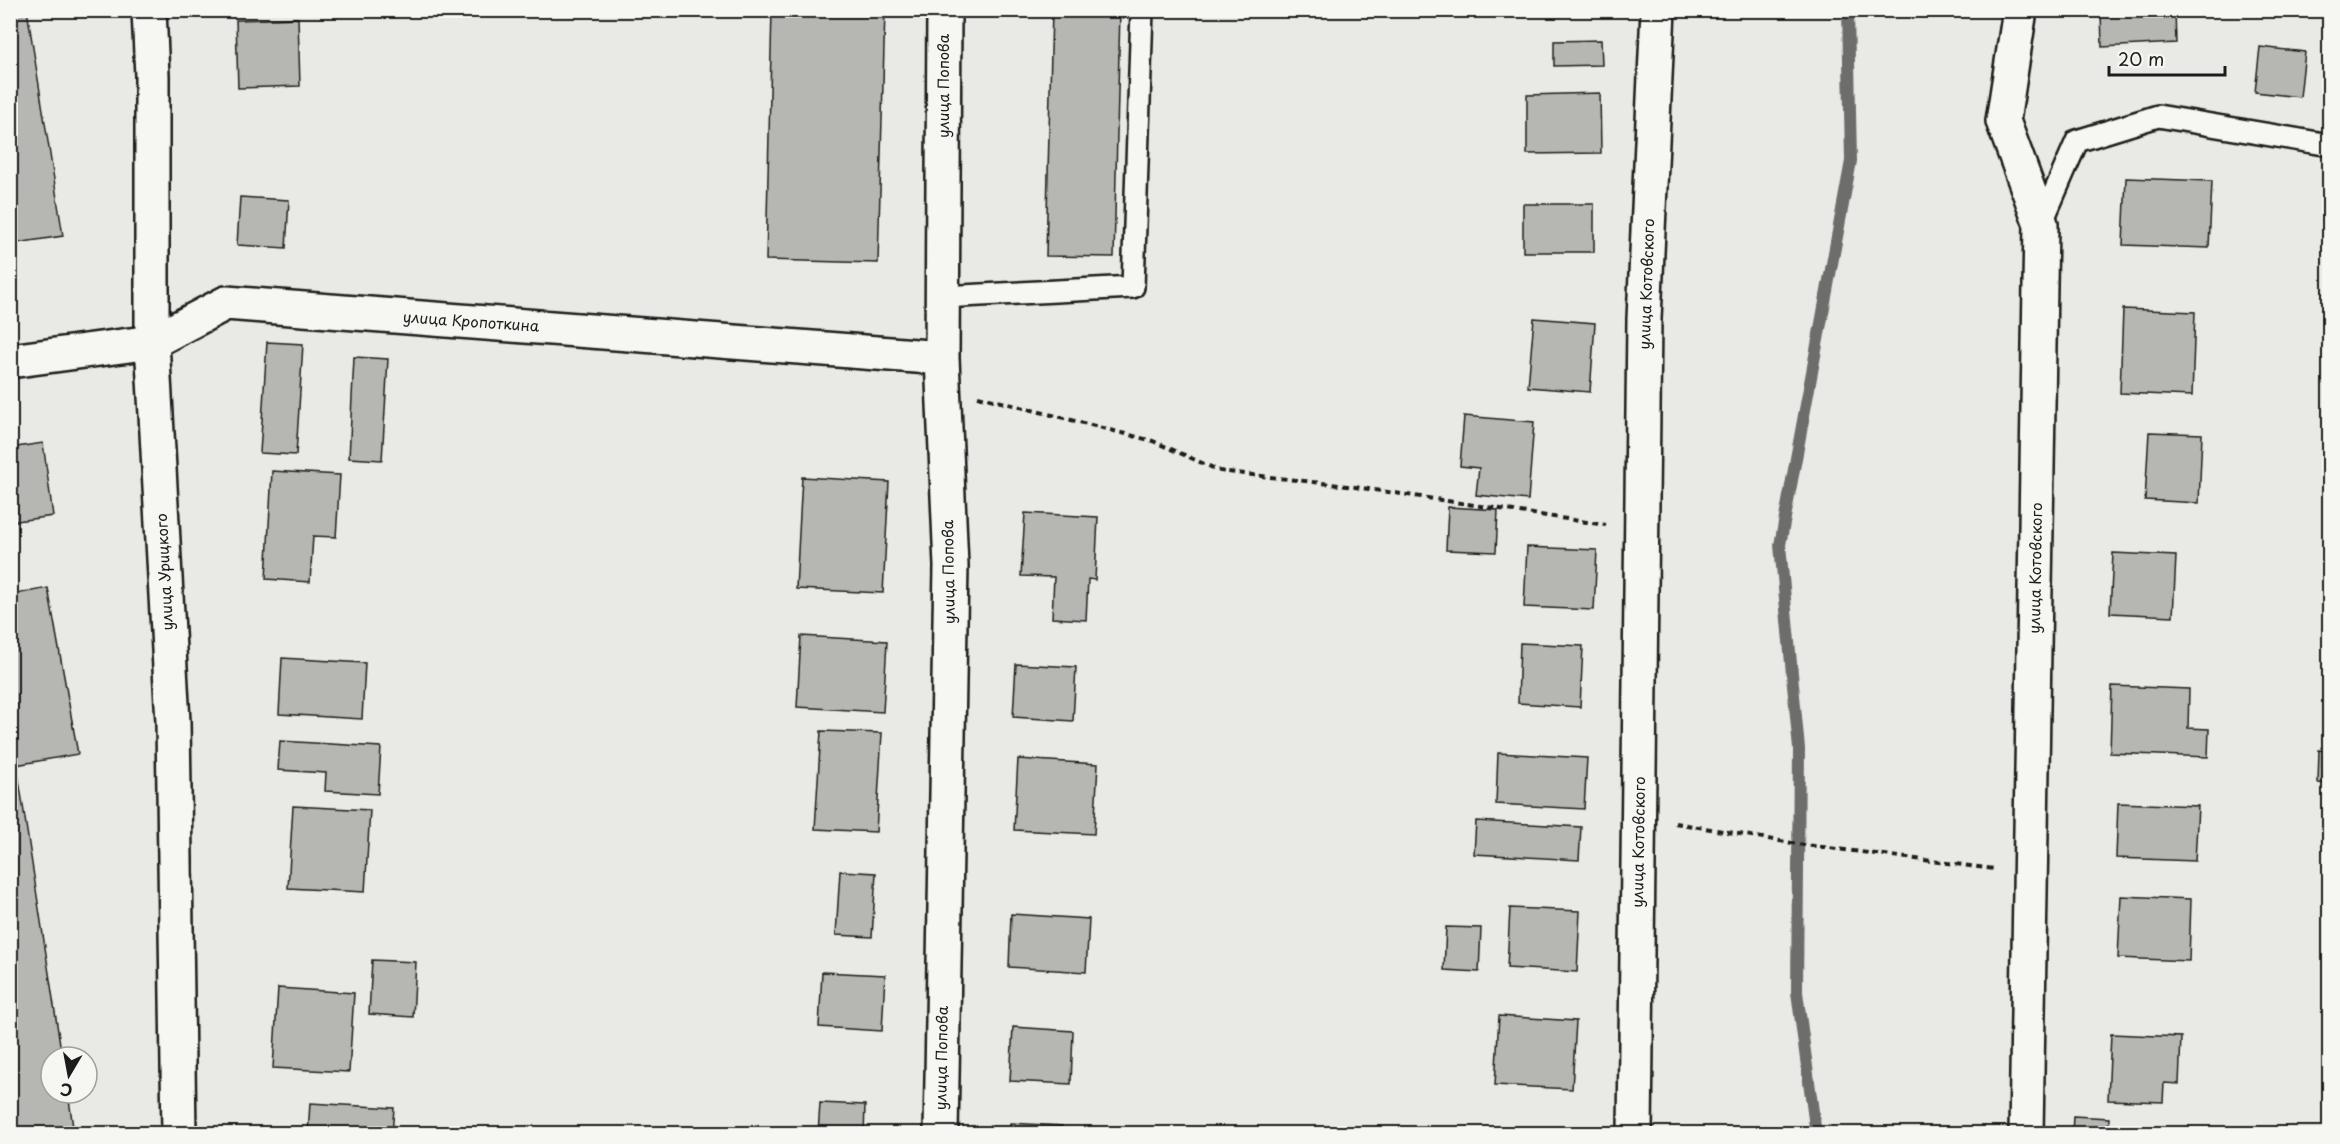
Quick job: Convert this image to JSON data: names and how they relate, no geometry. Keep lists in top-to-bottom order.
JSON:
{
  "streets": {
    "street": [
      "улица Попова",
      "улица Котовского",
      "улица Кропоткина",
      "улица Урицкого"
    ]
  },
  "crossings": [
    ["улица Попова", "улица Кропоткина"],
    ["улица Кропоткина", "улица Урицкого"]
  ],
  "scale_bar": "20 m",
  "north": "bottom"
}
